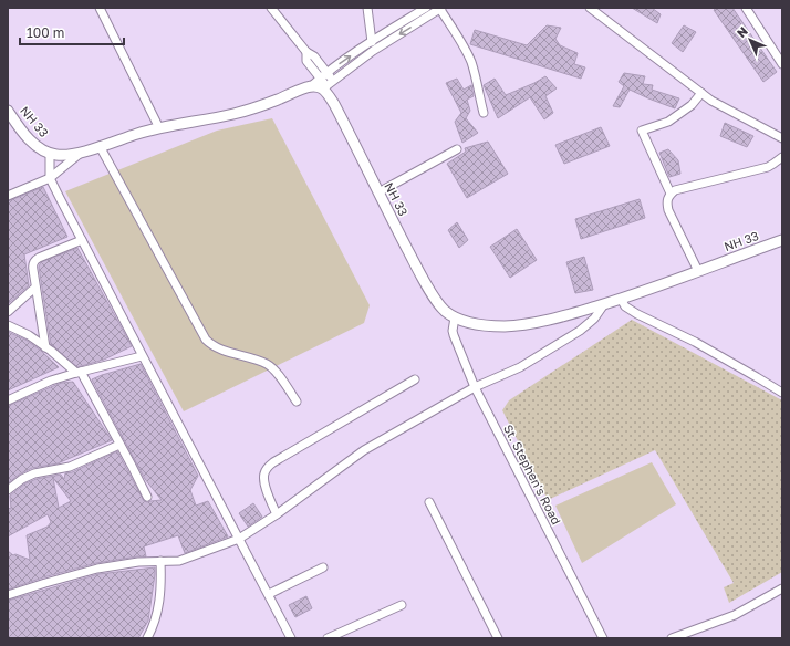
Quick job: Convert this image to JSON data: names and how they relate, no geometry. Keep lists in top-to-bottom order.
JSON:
{
  "streets": {
    "main road": ["NH 33"],
    "street": ["St. Stephen's Road"]
  },
  "crossings": [
    ["NH 33", "St. Stephen's Road"]
  ],
  "scale_bar": "100 m",
  "north": "top left"
}
